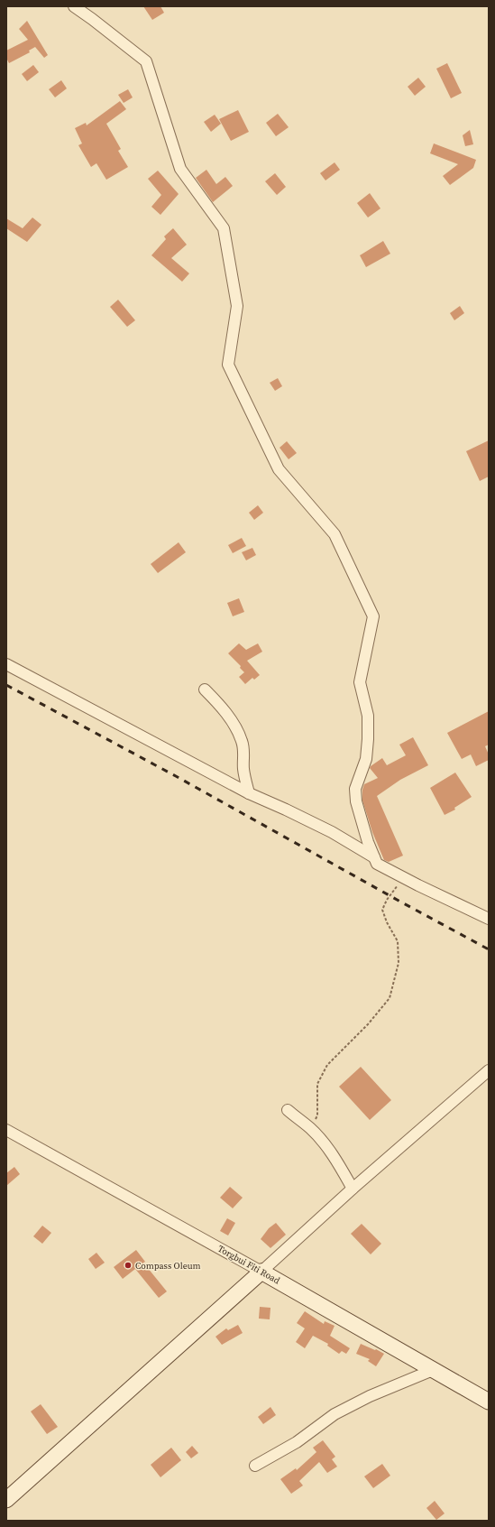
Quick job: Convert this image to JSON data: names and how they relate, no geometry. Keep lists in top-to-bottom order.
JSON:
{
  "streets": {
    "street": ["Torgbui Fiti Road"]
  },
  "places": ["Compass Oleum"]
}
